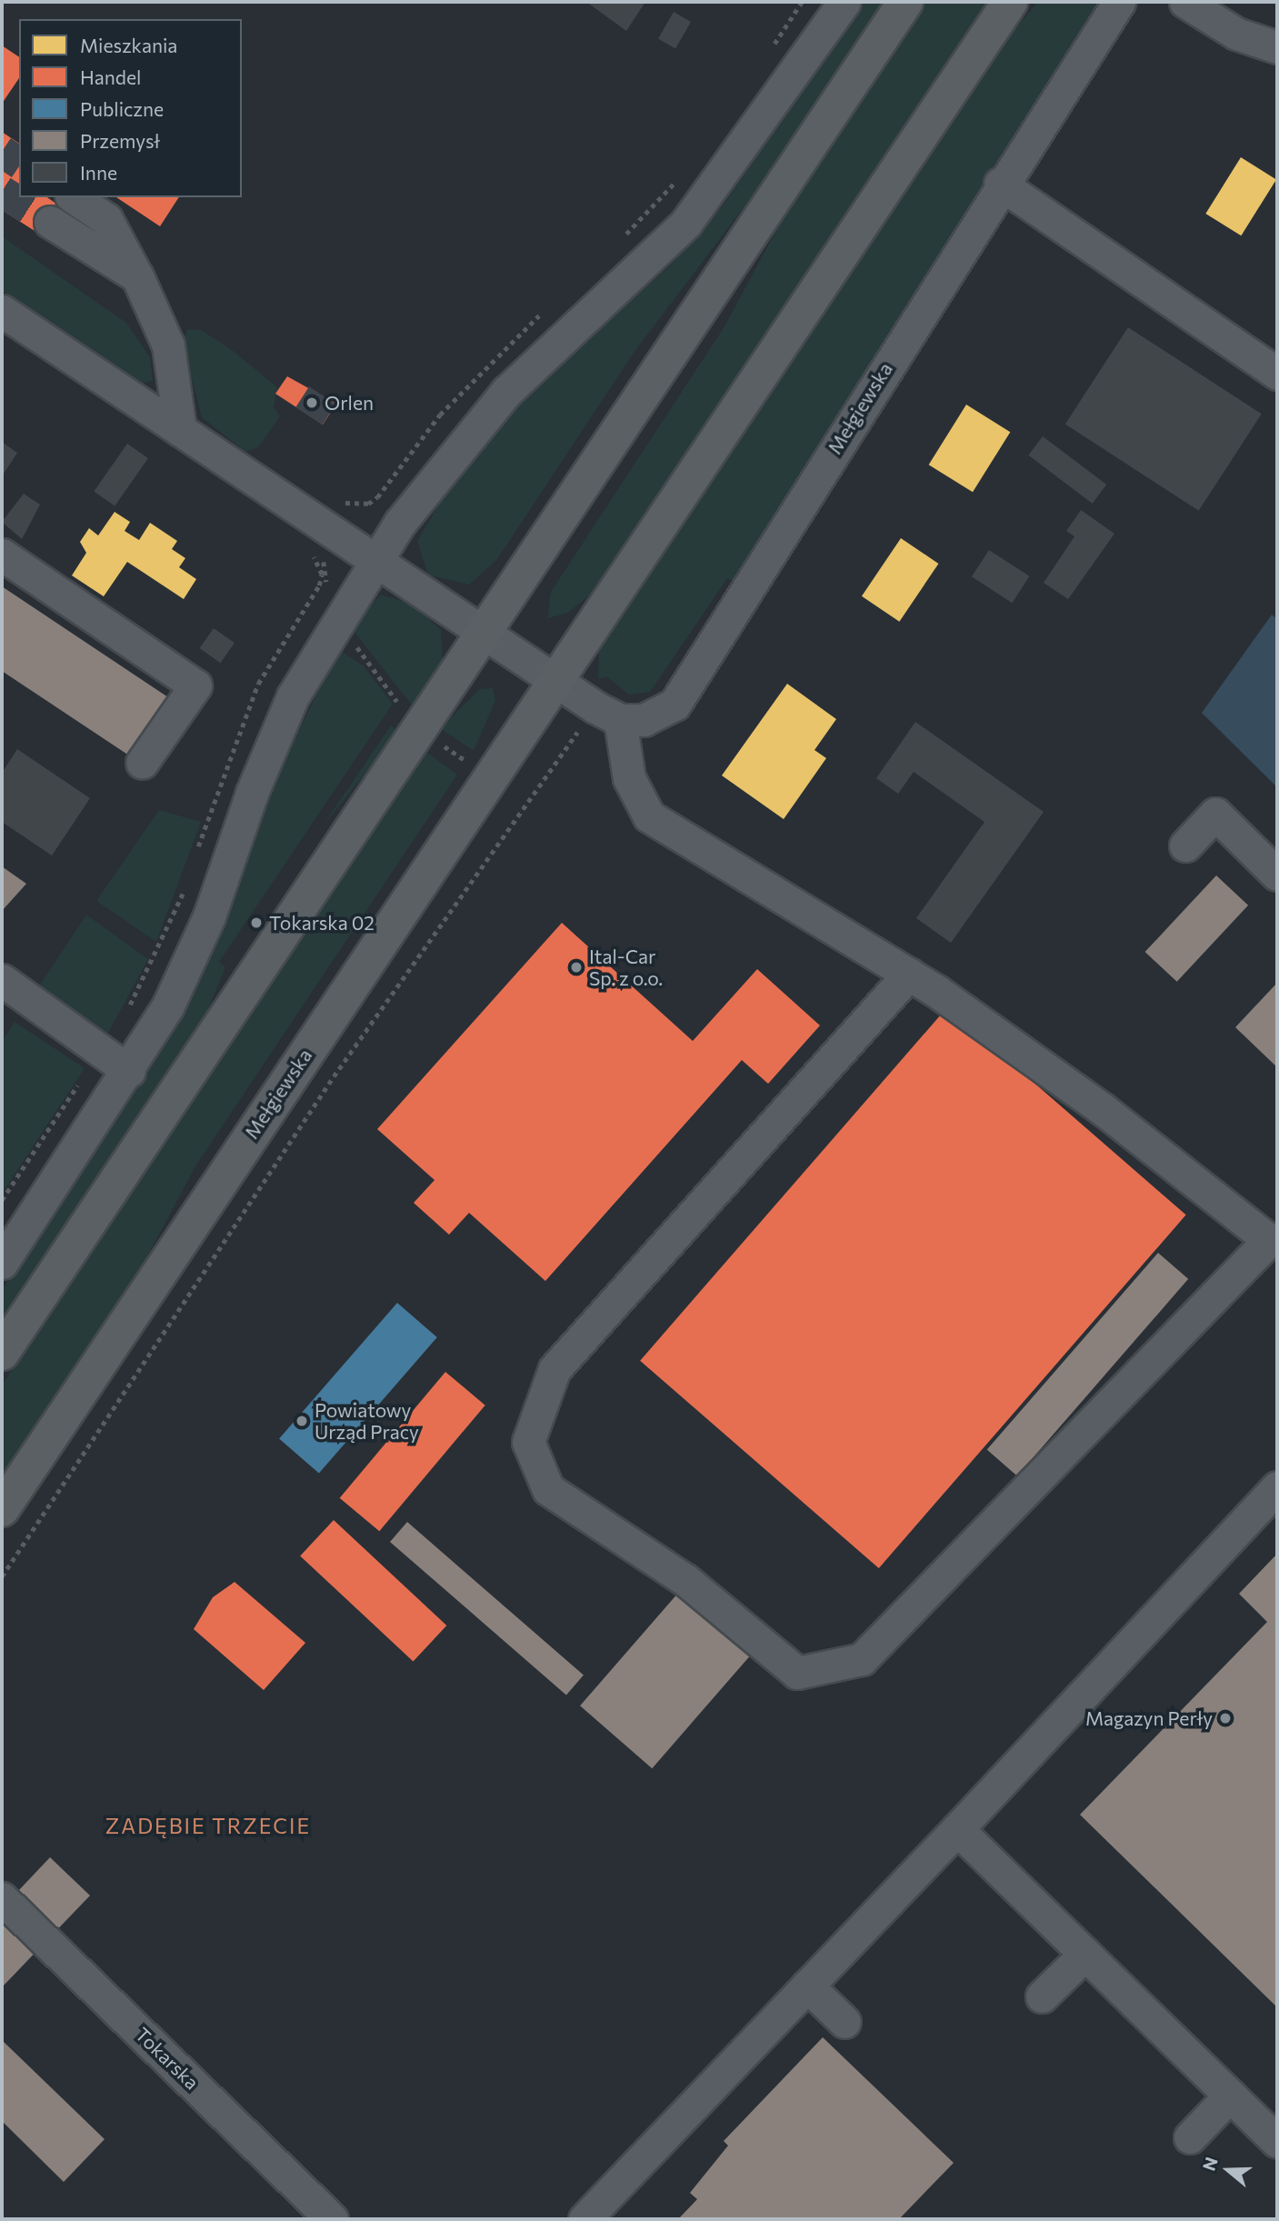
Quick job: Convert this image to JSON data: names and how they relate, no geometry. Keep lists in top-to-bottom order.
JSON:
{
  "streets": {
    "main road": ["Mełgiewska"],
    "street": ["Tokarska"]
  },
  "districts": ["ZADĘBIE TRZECIE"],
  "places": [
    "Orlen",
    "Tokarska 02",
    "Ital-Car Sp. z o.o.",
    "Powiatowy Urząd Pracy",
    "Magazyn Perły"
  ],
  "legend": [
    "Mieszkania",
    "Handel",
    "Publiczne",
    "Przemysł",
    "Inne"
  ],
  "north": "left"
}
